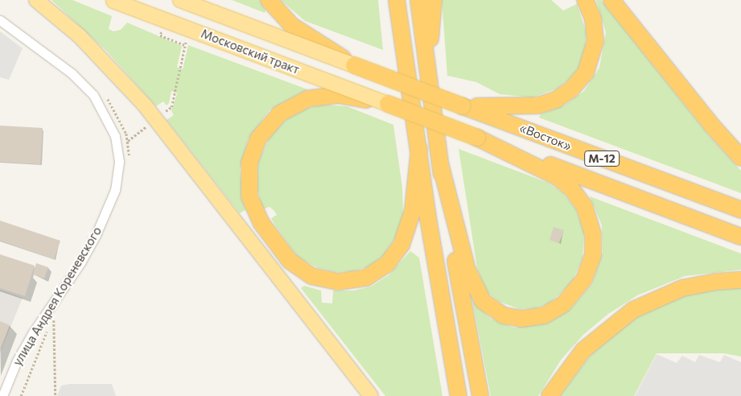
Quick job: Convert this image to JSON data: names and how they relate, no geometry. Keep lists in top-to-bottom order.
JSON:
{
  "streets": {
    "highway": ["«Восток»", "М-12"],
    "main road": ["Московский тракт"],
    "street": ["улица Андрея Кореневского"]
  },
  "crossings": [
    ["Московский тракт", "«Восток»"]
  ]
}
